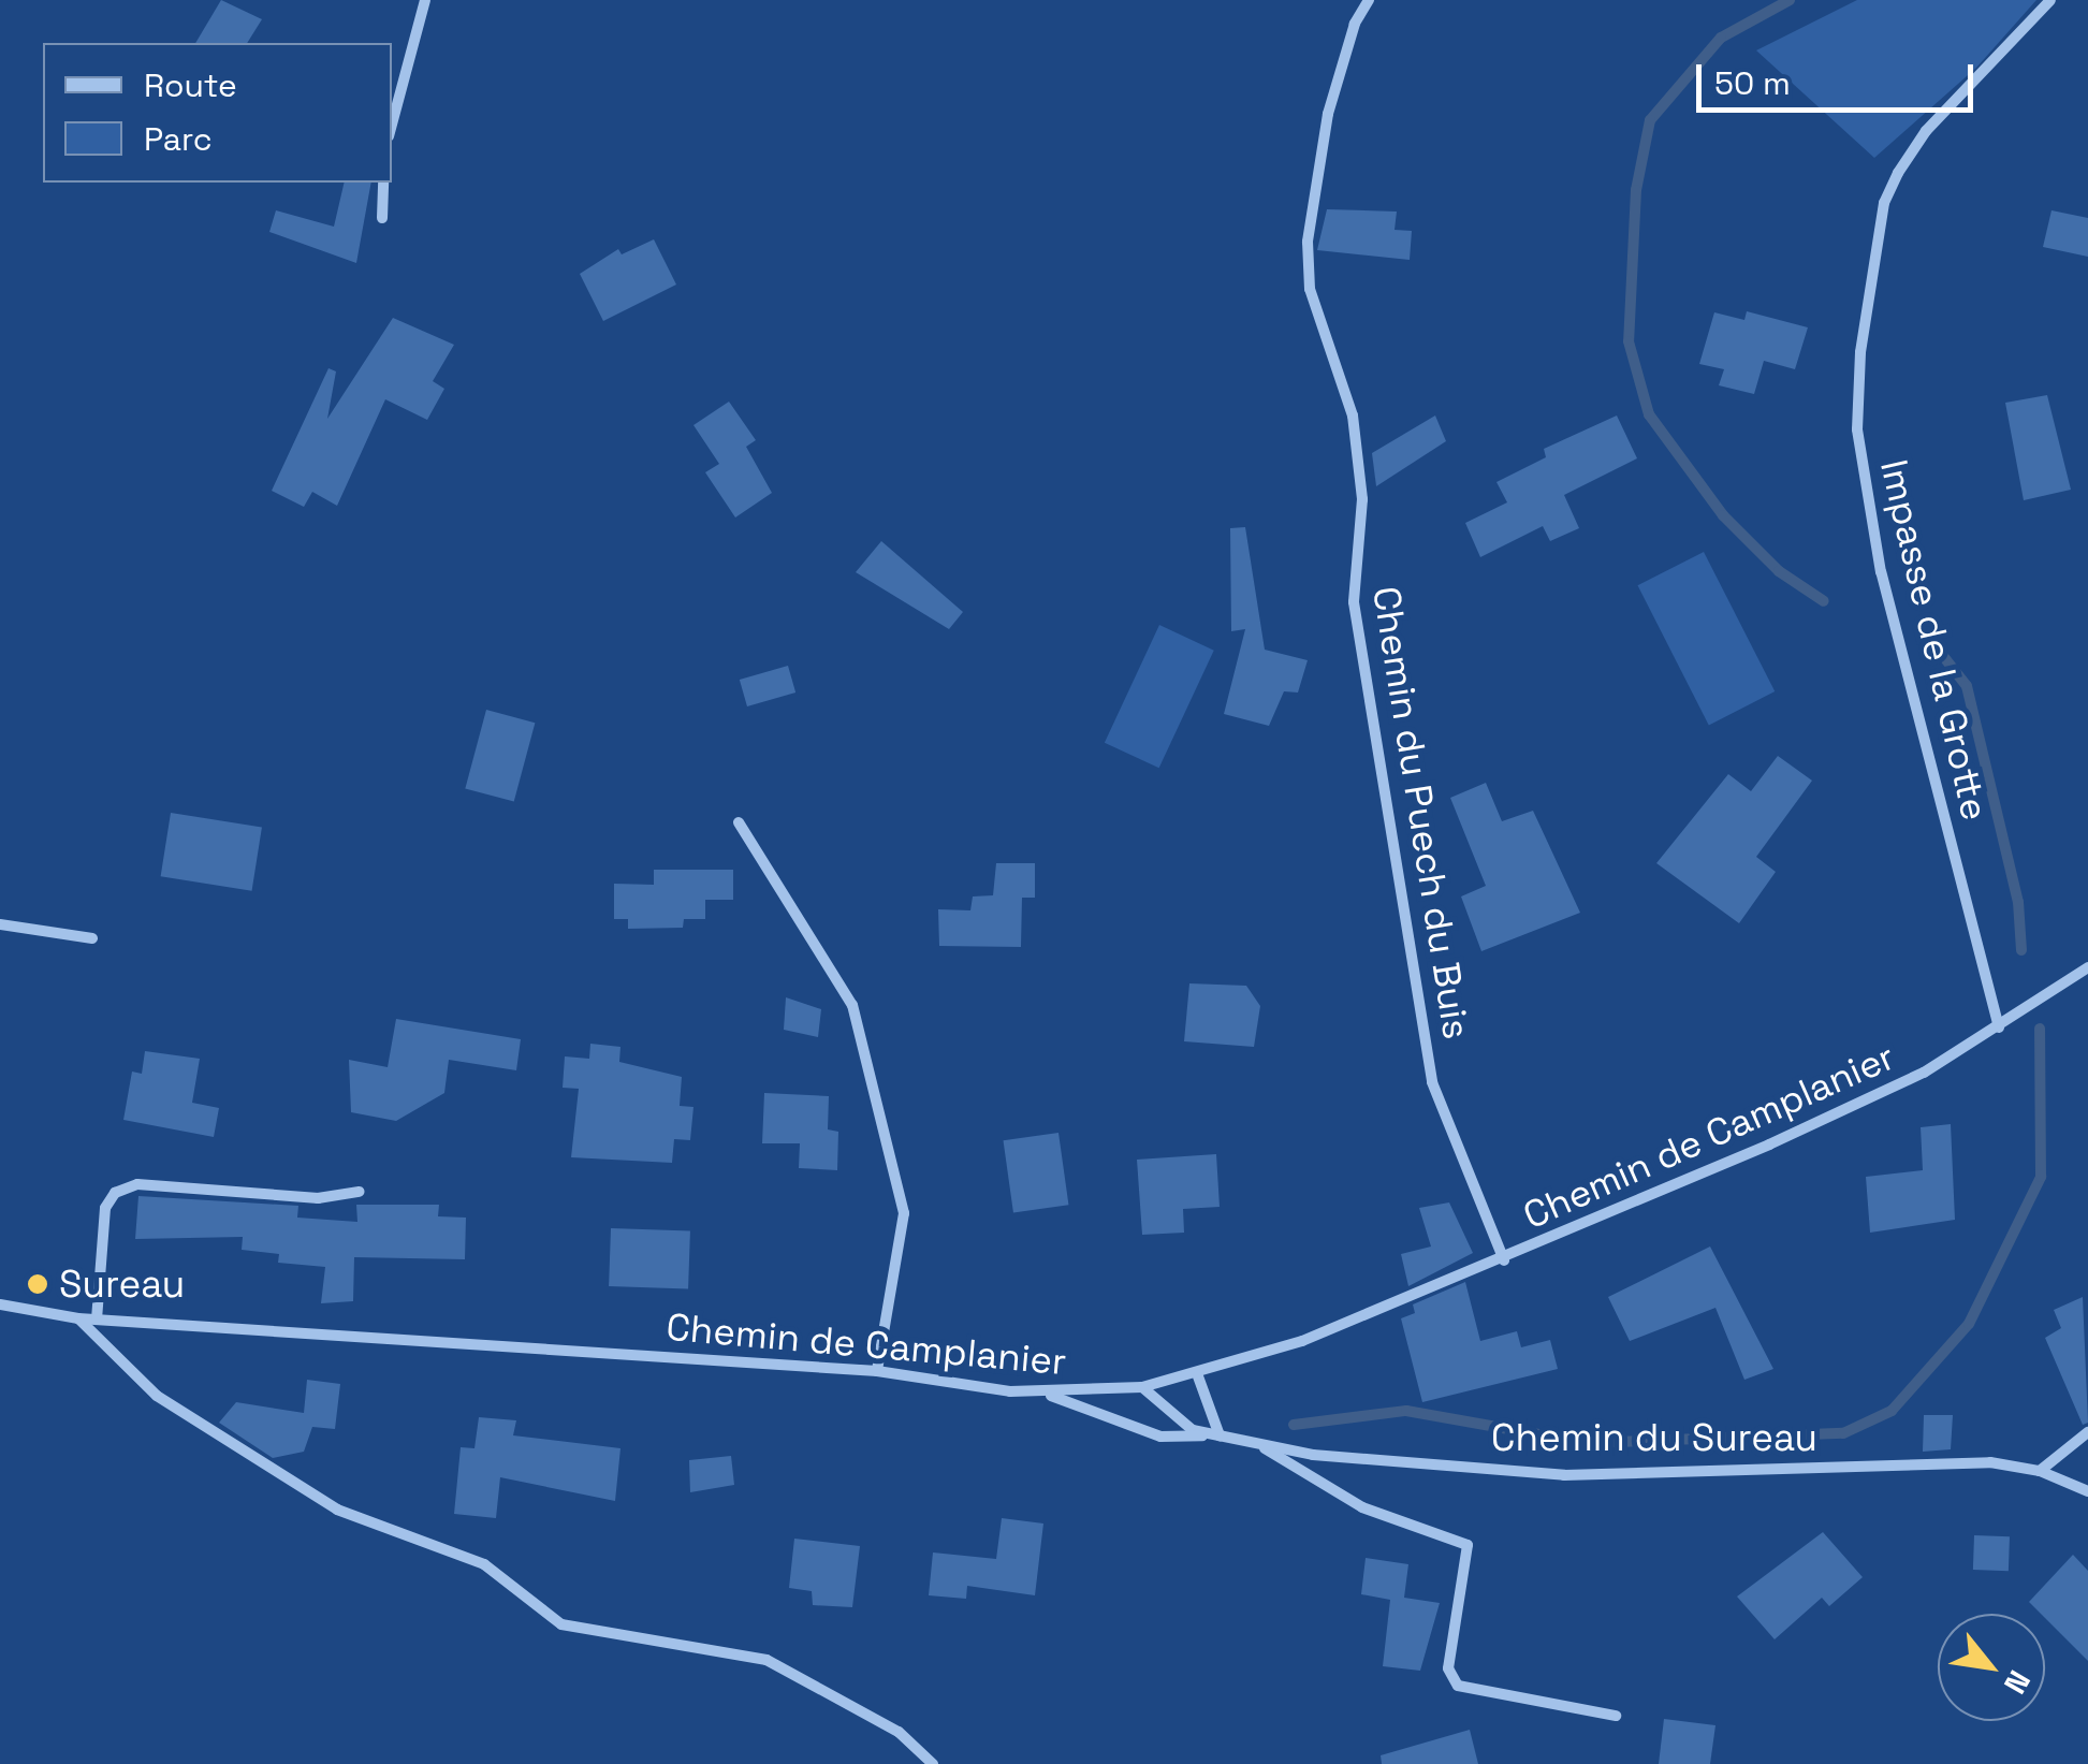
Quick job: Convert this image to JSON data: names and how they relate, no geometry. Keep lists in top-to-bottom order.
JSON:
{
  "streets": {
    "street": [
      "Impasse de la Grotte",
      "Chemin du Puech du Buis",
      "Chemin de Camplanier",
      "Chemin du Sureau"
    ]
  },
  "crossings": [
    ["Impasse de la Grotte", "Chemin de Camplanier"],
    ["Chemin du Puech du Buis", "Chemin de Camplanier"],
    ["Chemin de Camplanier", "Chemin du Sureau"]
  ],
  "places": ["Sureau"],
  "legend": ["Route", "Parc"],
  "scale_bar": "50 m",
  "north": "bottom right"
}
